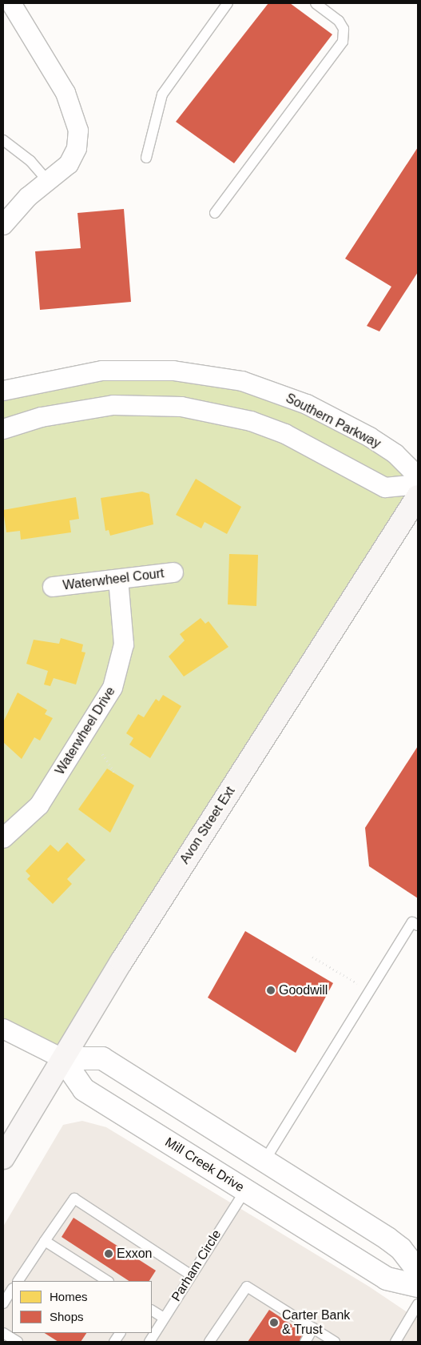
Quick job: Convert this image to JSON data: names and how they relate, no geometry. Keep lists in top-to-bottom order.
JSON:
{
  "streets": {
    "main road": ["Avon Street Ext"],
    "street": [
      "Southern Parkway",
      "Waterwheel Court",
      "Waterwheel Drive",
      "Mill Creek Drive"
    ],
    "lane": ["Parham Circle"]
  },
  "crossings": [
    ["Waterwheel Court", "Waterwheel Drive"],
    ["Avon Street Ext", "Mill Creek Drive"],
    ["Mill Creek Drive", "Parham Circle"]
  ],
  "places": ["Goodwill", "Exxon", "Carter Bank & Trust"],
  "legend": ["Homes", "Shops"]
}
